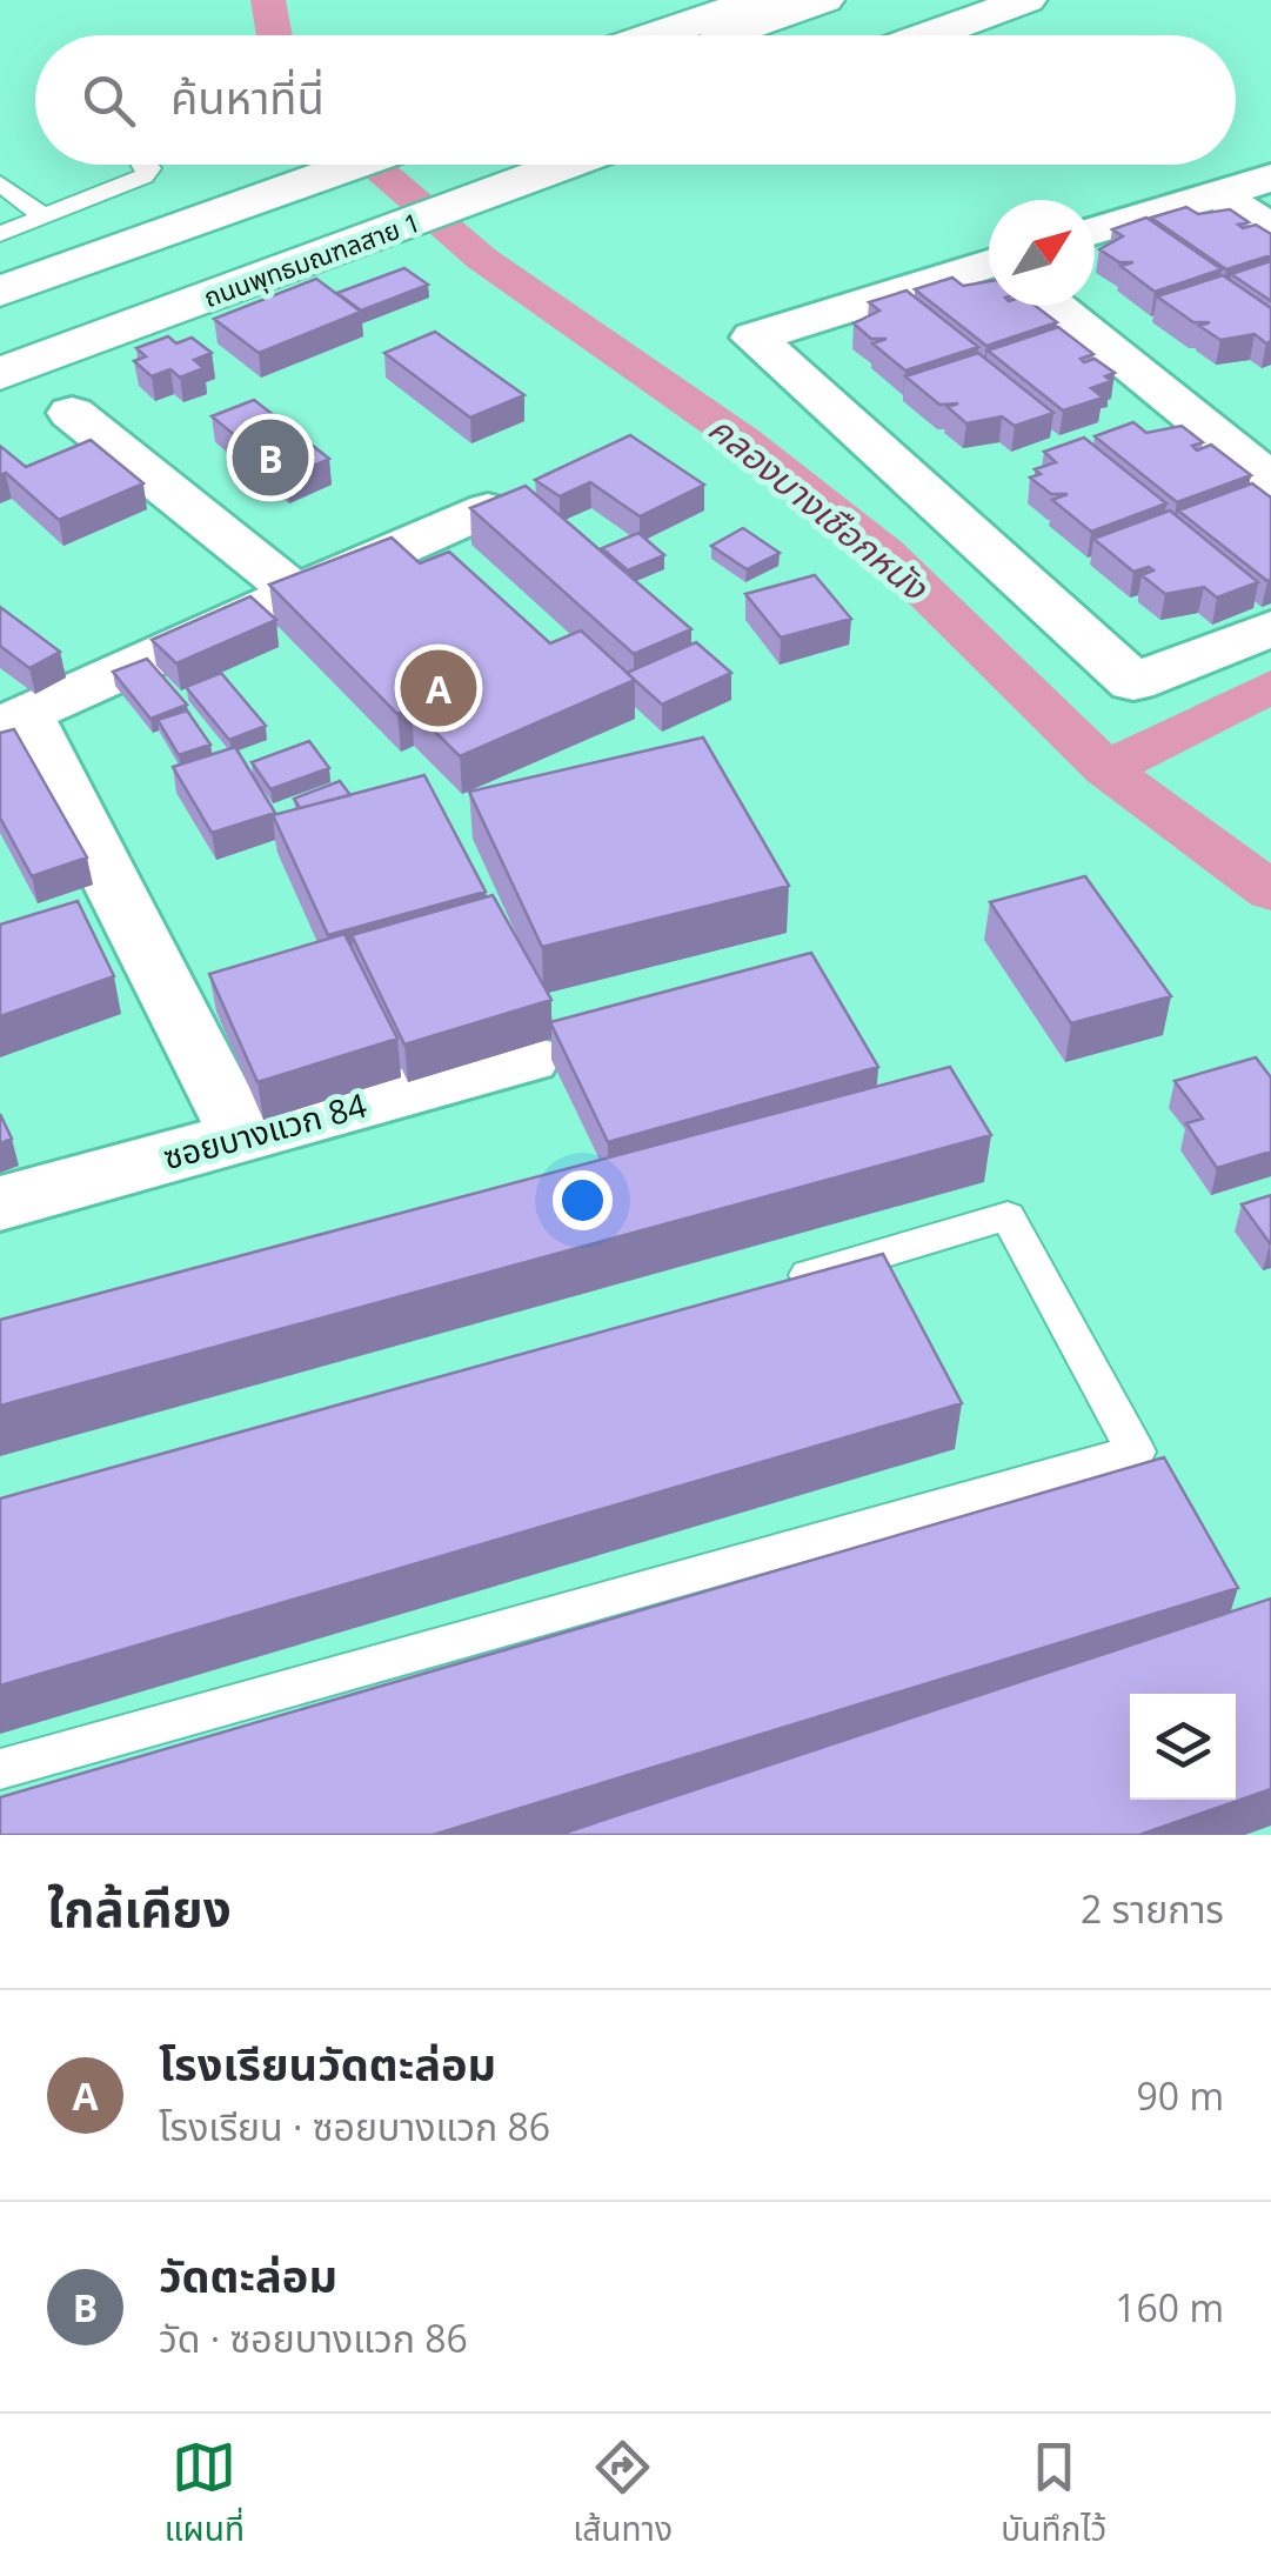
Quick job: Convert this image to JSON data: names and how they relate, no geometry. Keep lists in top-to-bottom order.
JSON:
{
  "streets": {
    "main road": ["ถนนพุทธมณฑลสาย 1"],
    "street": ["ซอยบางแวก 84"]
  },
  "water": ["คลองบางเชือกหนัง"],
  "north": "top right",
  "page": {
    "search": "ค้นหาที่นี่",
    "pins": ["B", "A"],
    "heading": ["ใกล้เคียง", "2 รายการ"],
    "list": [
      {
        "mark": "A",
        "name": "โรงเรียนวัดตะล่อม",
        "note": "โรงเรียน · ซอยบางแวก 86",
        "value": "90 m"
      },
      {
        "mark": "B",
        "name": "วัดตะล่อม",
        "note": "วัด · ซอยบางแวก 86",
        "value": "160 m"
      }
    ],
    "nav": ["แผนที่", "เส้นทาง", "บันทึกไว้"]
  }
}
